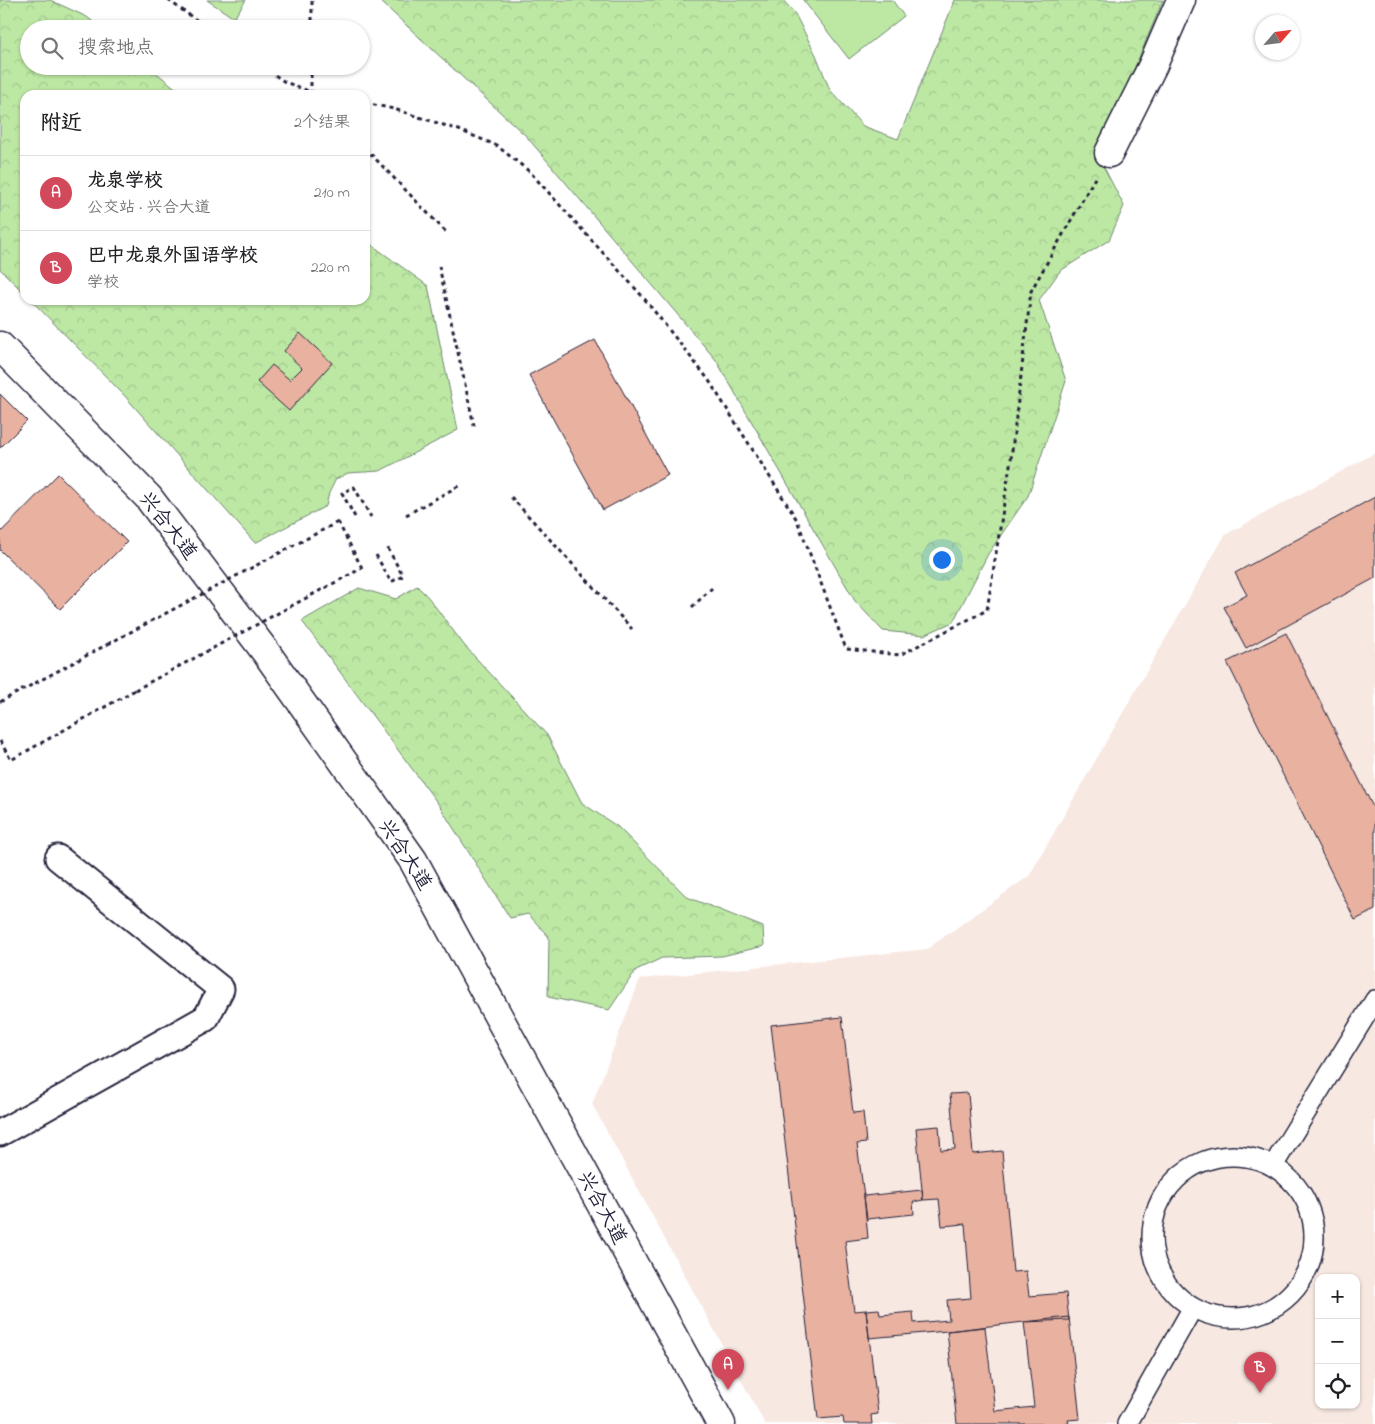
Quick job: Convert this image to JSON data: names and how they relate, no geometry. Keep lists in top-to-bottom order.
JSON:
{
  "streets": {
    "street": ["兴合大道"]
  },
  "north": "top right",
  "page": {
    "search": "搜索地点",
    "heading": ["附近", "2个结果"],
    "list": [
      {
        "mark": "A",
        "name": "龙泉学校",
        "note": "公交站 · 兴合大道",
        "value": "210 m"
      },
      {
        "mark": "B",
        "name": "巴中龙泉外国语学校",
        "note": "学校",
        "value": "220 m"
      }
    ],
    "map_buttons": ["+", "−"],
    "pins": ["A", "B"]
  }
}
